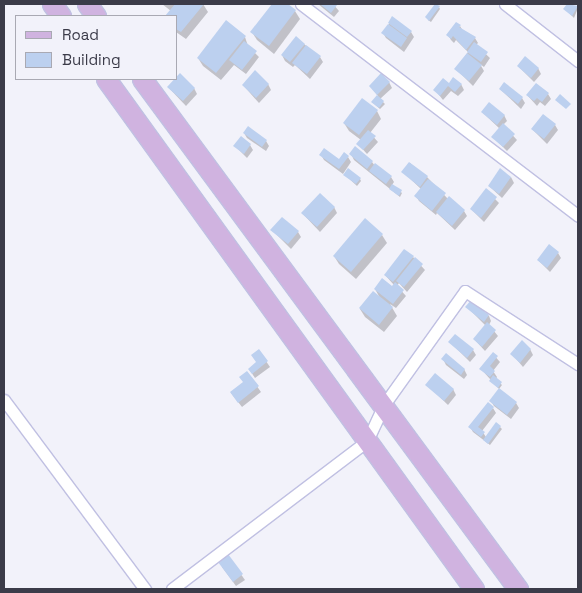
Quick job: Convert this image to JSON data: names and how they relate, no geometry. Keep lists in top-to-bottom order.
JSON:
{
  "legend": ["Road", "Building"]
}
